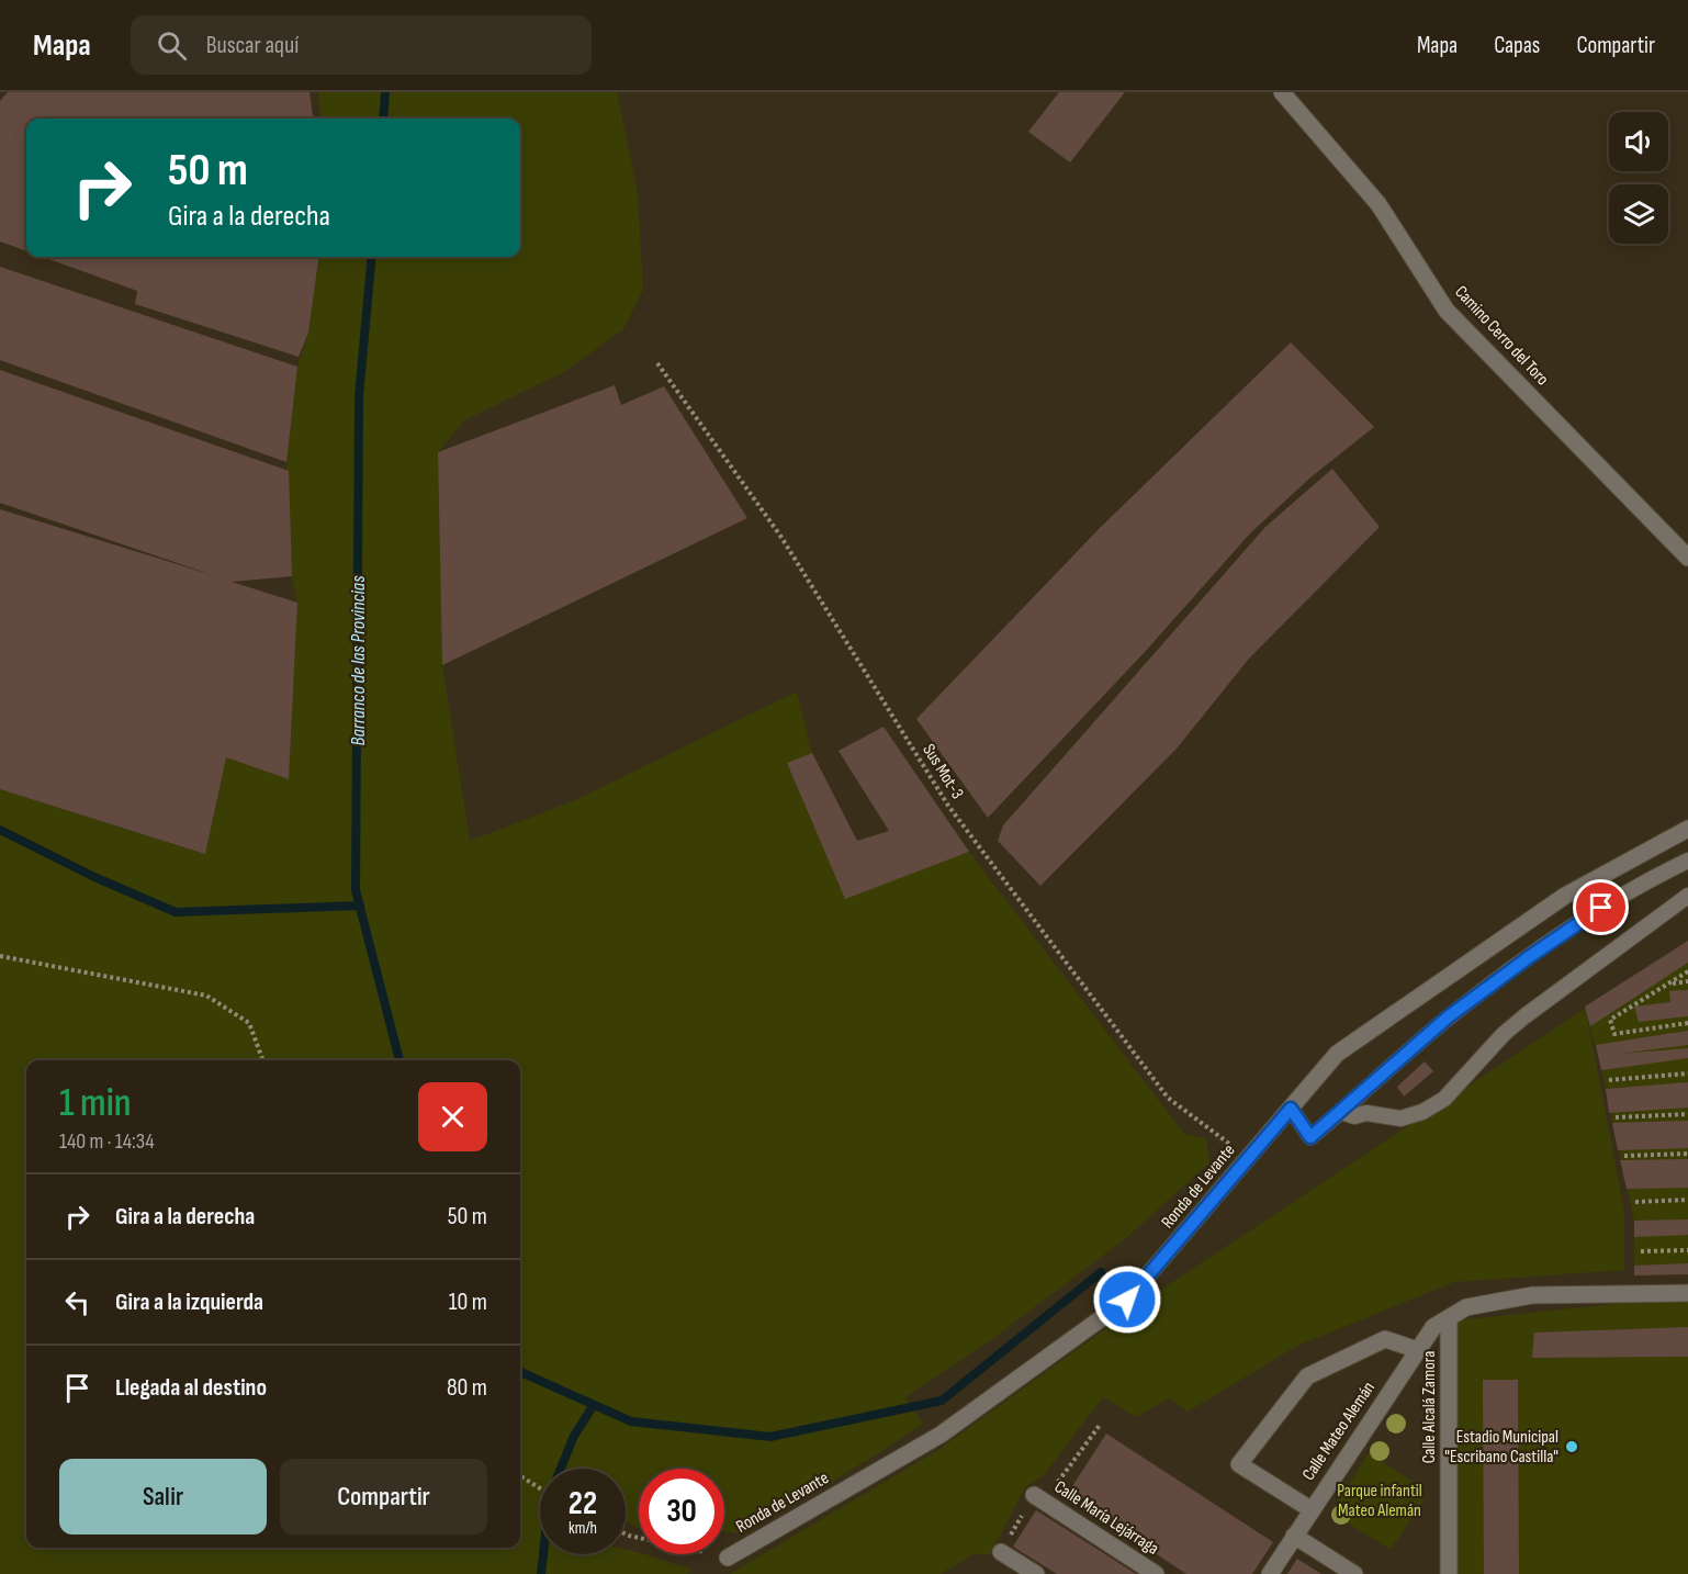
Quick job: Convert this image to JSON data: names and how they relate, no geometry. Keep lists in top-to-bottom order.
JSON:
{
  "streets": {
    "street": [
      "Camino Cerro del Toro",
      "Ronda de Levante",
      "Calle Alcalá Zamora",
      "Calle Mateo Alemán",
      "Calle María Lejárraga"
    ],
    "path": ["Sus Mot-3"]
  },
  "crossings": [
    ["Sus Mot-3", "Ronda de Levante"],
    ["Calle Alcalá Zamora", "Calle Mateo Alemán"]
  ],
  "water": ["Barranco de las Provincias"],
  "parks": ["Parque infantil Mateo Alemán"],
  "places": ["Estadio Municipal \"Escribano Castilla\""],
  "page": {
    "header": "Mapa",
    "search": "Buscar aquí",
    "nav": ["Mapa", "Capas", "Compartir"],
    "turn": ["50 m", "Gira a la derecha"],
    "heading": ["1 min", "140 m · 14:34"],
    "list": [
      {
        "name": "Gira a la derecha",
        "value": "50 m"
      },
      {
        "name": "Gira a la izquierda",
        "value": "10 m"
      },
      {
        "name": "Llegada al destino",
        "value": "80 m"
      }
    ],
    "buttons": ["Salir", "Compartir"],
    "speed": "22 km/h",
    "limit": "30"
  }
}
